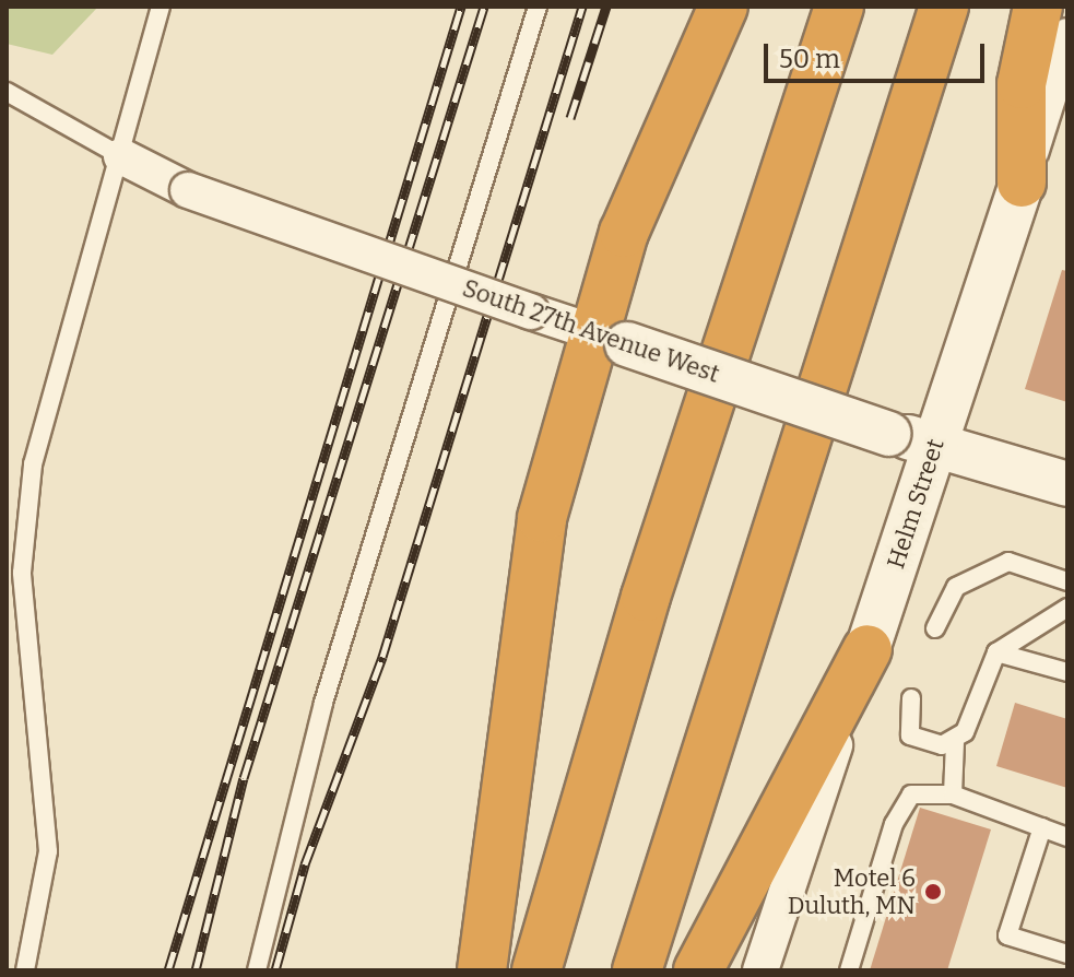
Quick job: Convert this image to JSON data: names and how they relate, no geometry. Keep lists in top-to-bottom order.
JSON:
{
  "streets": {
    "street": ["South 27th Avenue West", "Helm Street"]
  },
  "crossings": [
    ["South 27th Avenue West", "Helm Street"]
  ],
  "places": ["Motel 6 Duluth, MN"],
  "scale_bar": "50 m"
}
